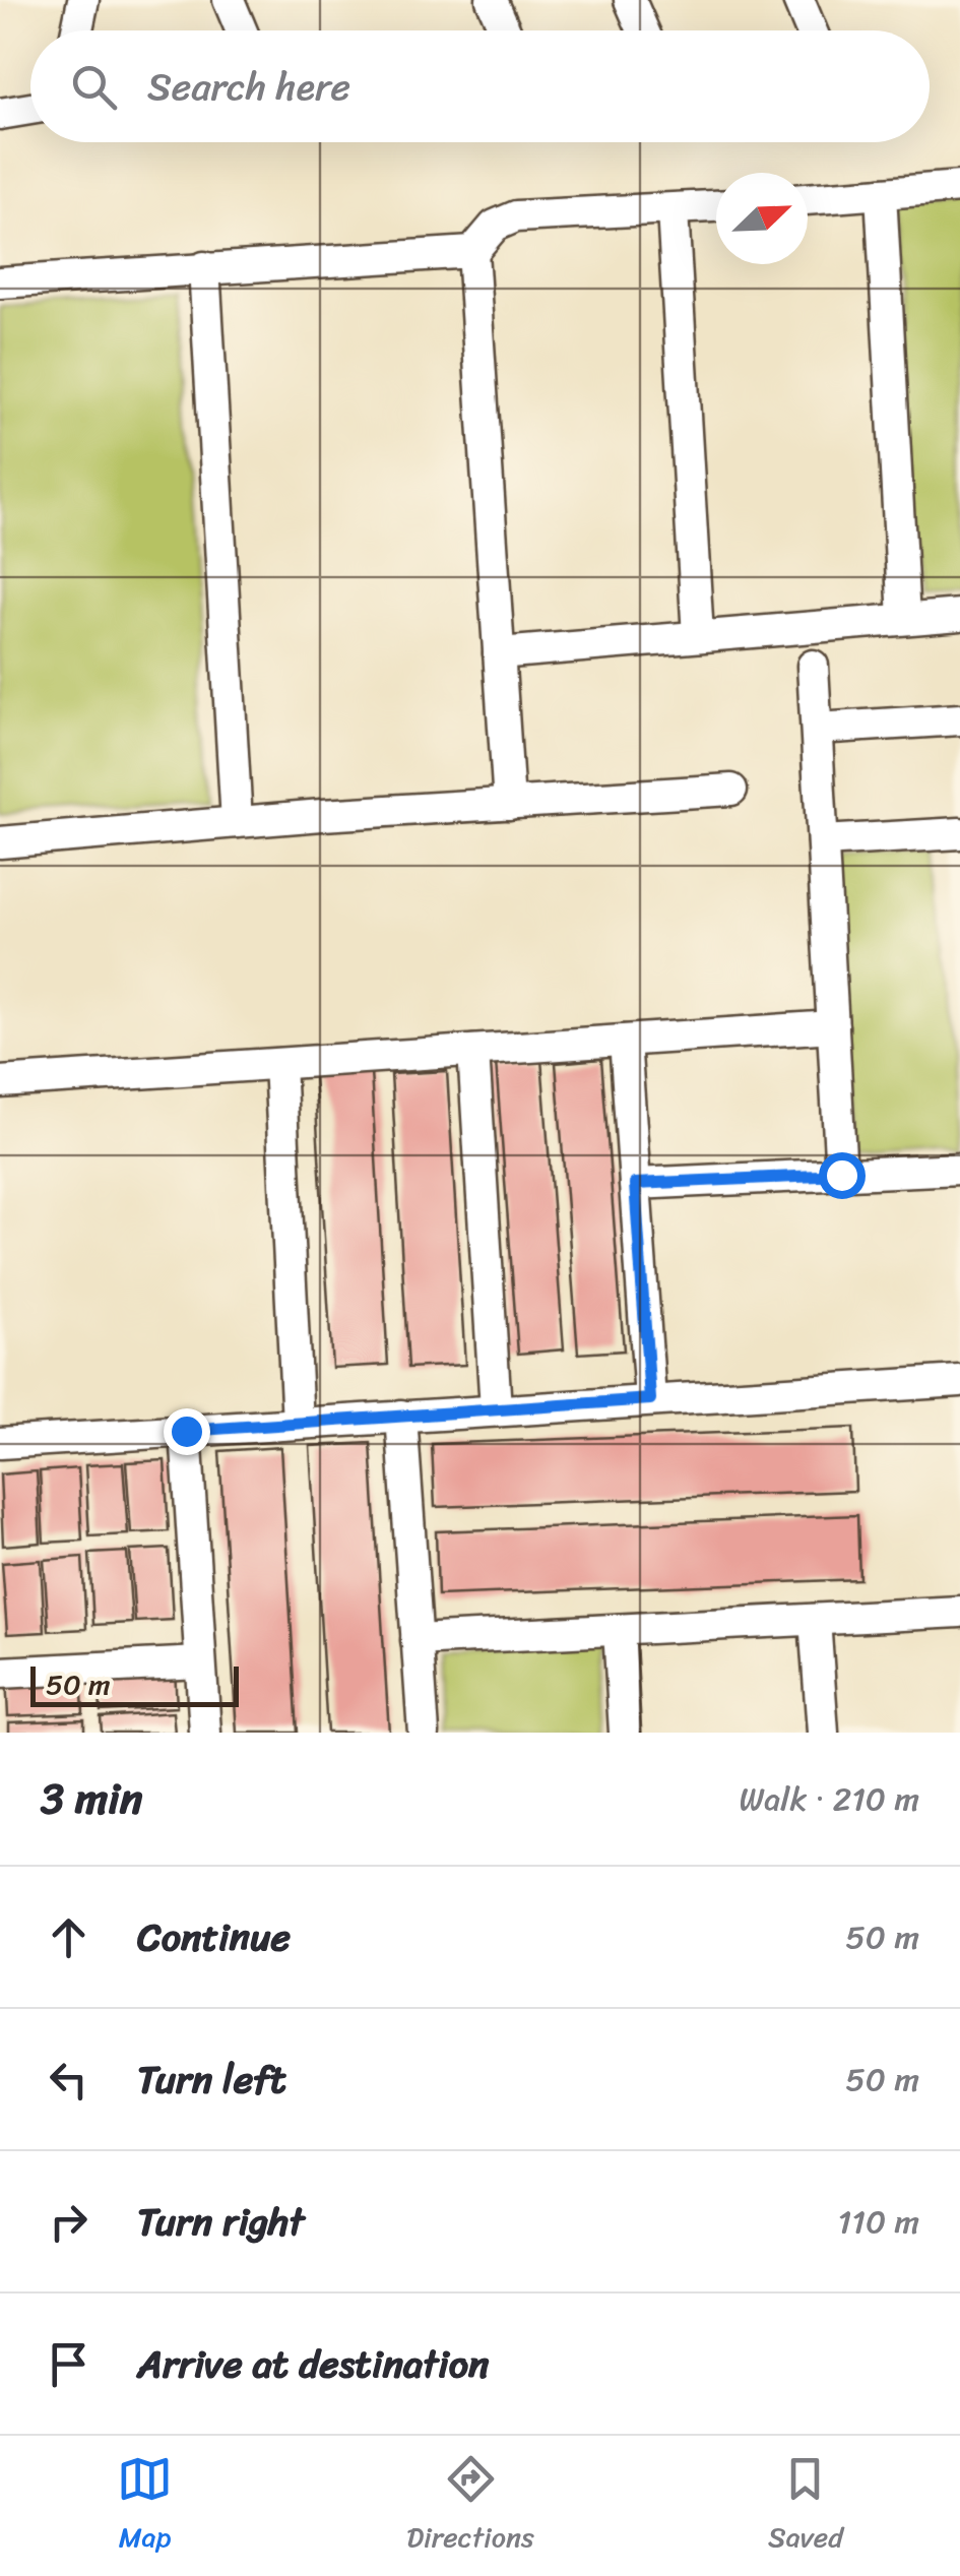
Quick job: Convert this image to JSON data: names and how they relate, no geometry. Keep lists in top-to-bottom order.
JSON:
{
  "scale_bar": "50 m",
  "north": "top right",
  "page": {
    "search": "Search here",
    "scale": "50 m",
    "heading": ["3 min", "Walk · 210 m"],
    "list": [
      ["Continue", "50 m"],
      ["Turn left", "50 m"],
      ["Turn right", "110 m"],
      "Arrive at destination"
    ],
    "nav": ["Map", "Directions", "Saved"]
  }
}
